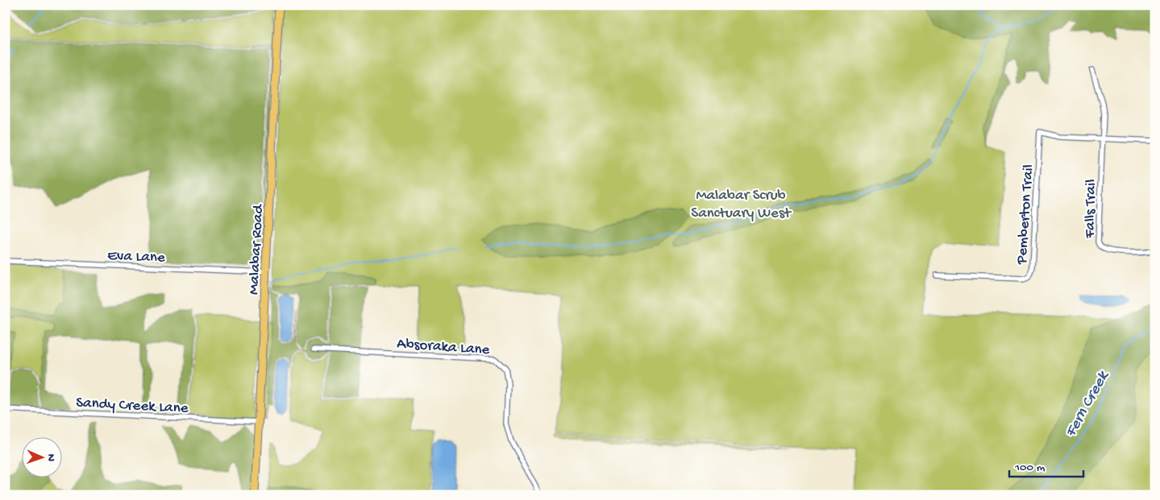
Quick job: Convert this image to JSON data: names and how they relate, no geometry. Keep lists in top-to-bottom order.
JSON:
{
  "streets": {
    "main road": ["Malabar Road"],
    "street": [
      "Falls Trail",
      "Pemberton Trail",
      "Eva Lane",
      "Absoraka Lane",
      "Sandy Creek Lane"
    ]
  },
  "crossings": [
    ["Falls Trail", "Pemberton Trail"],
    ["Malabar Road", "Eva Lane"],
    ["Malabar Road", "Sandy Creek Lane"]
  ],
  "water": ["Fern Creek"],
  "parks": ["Malabar Scrub Sanctuary West"],
  "scale_bar": "100 m",
  "north": "right"
}
